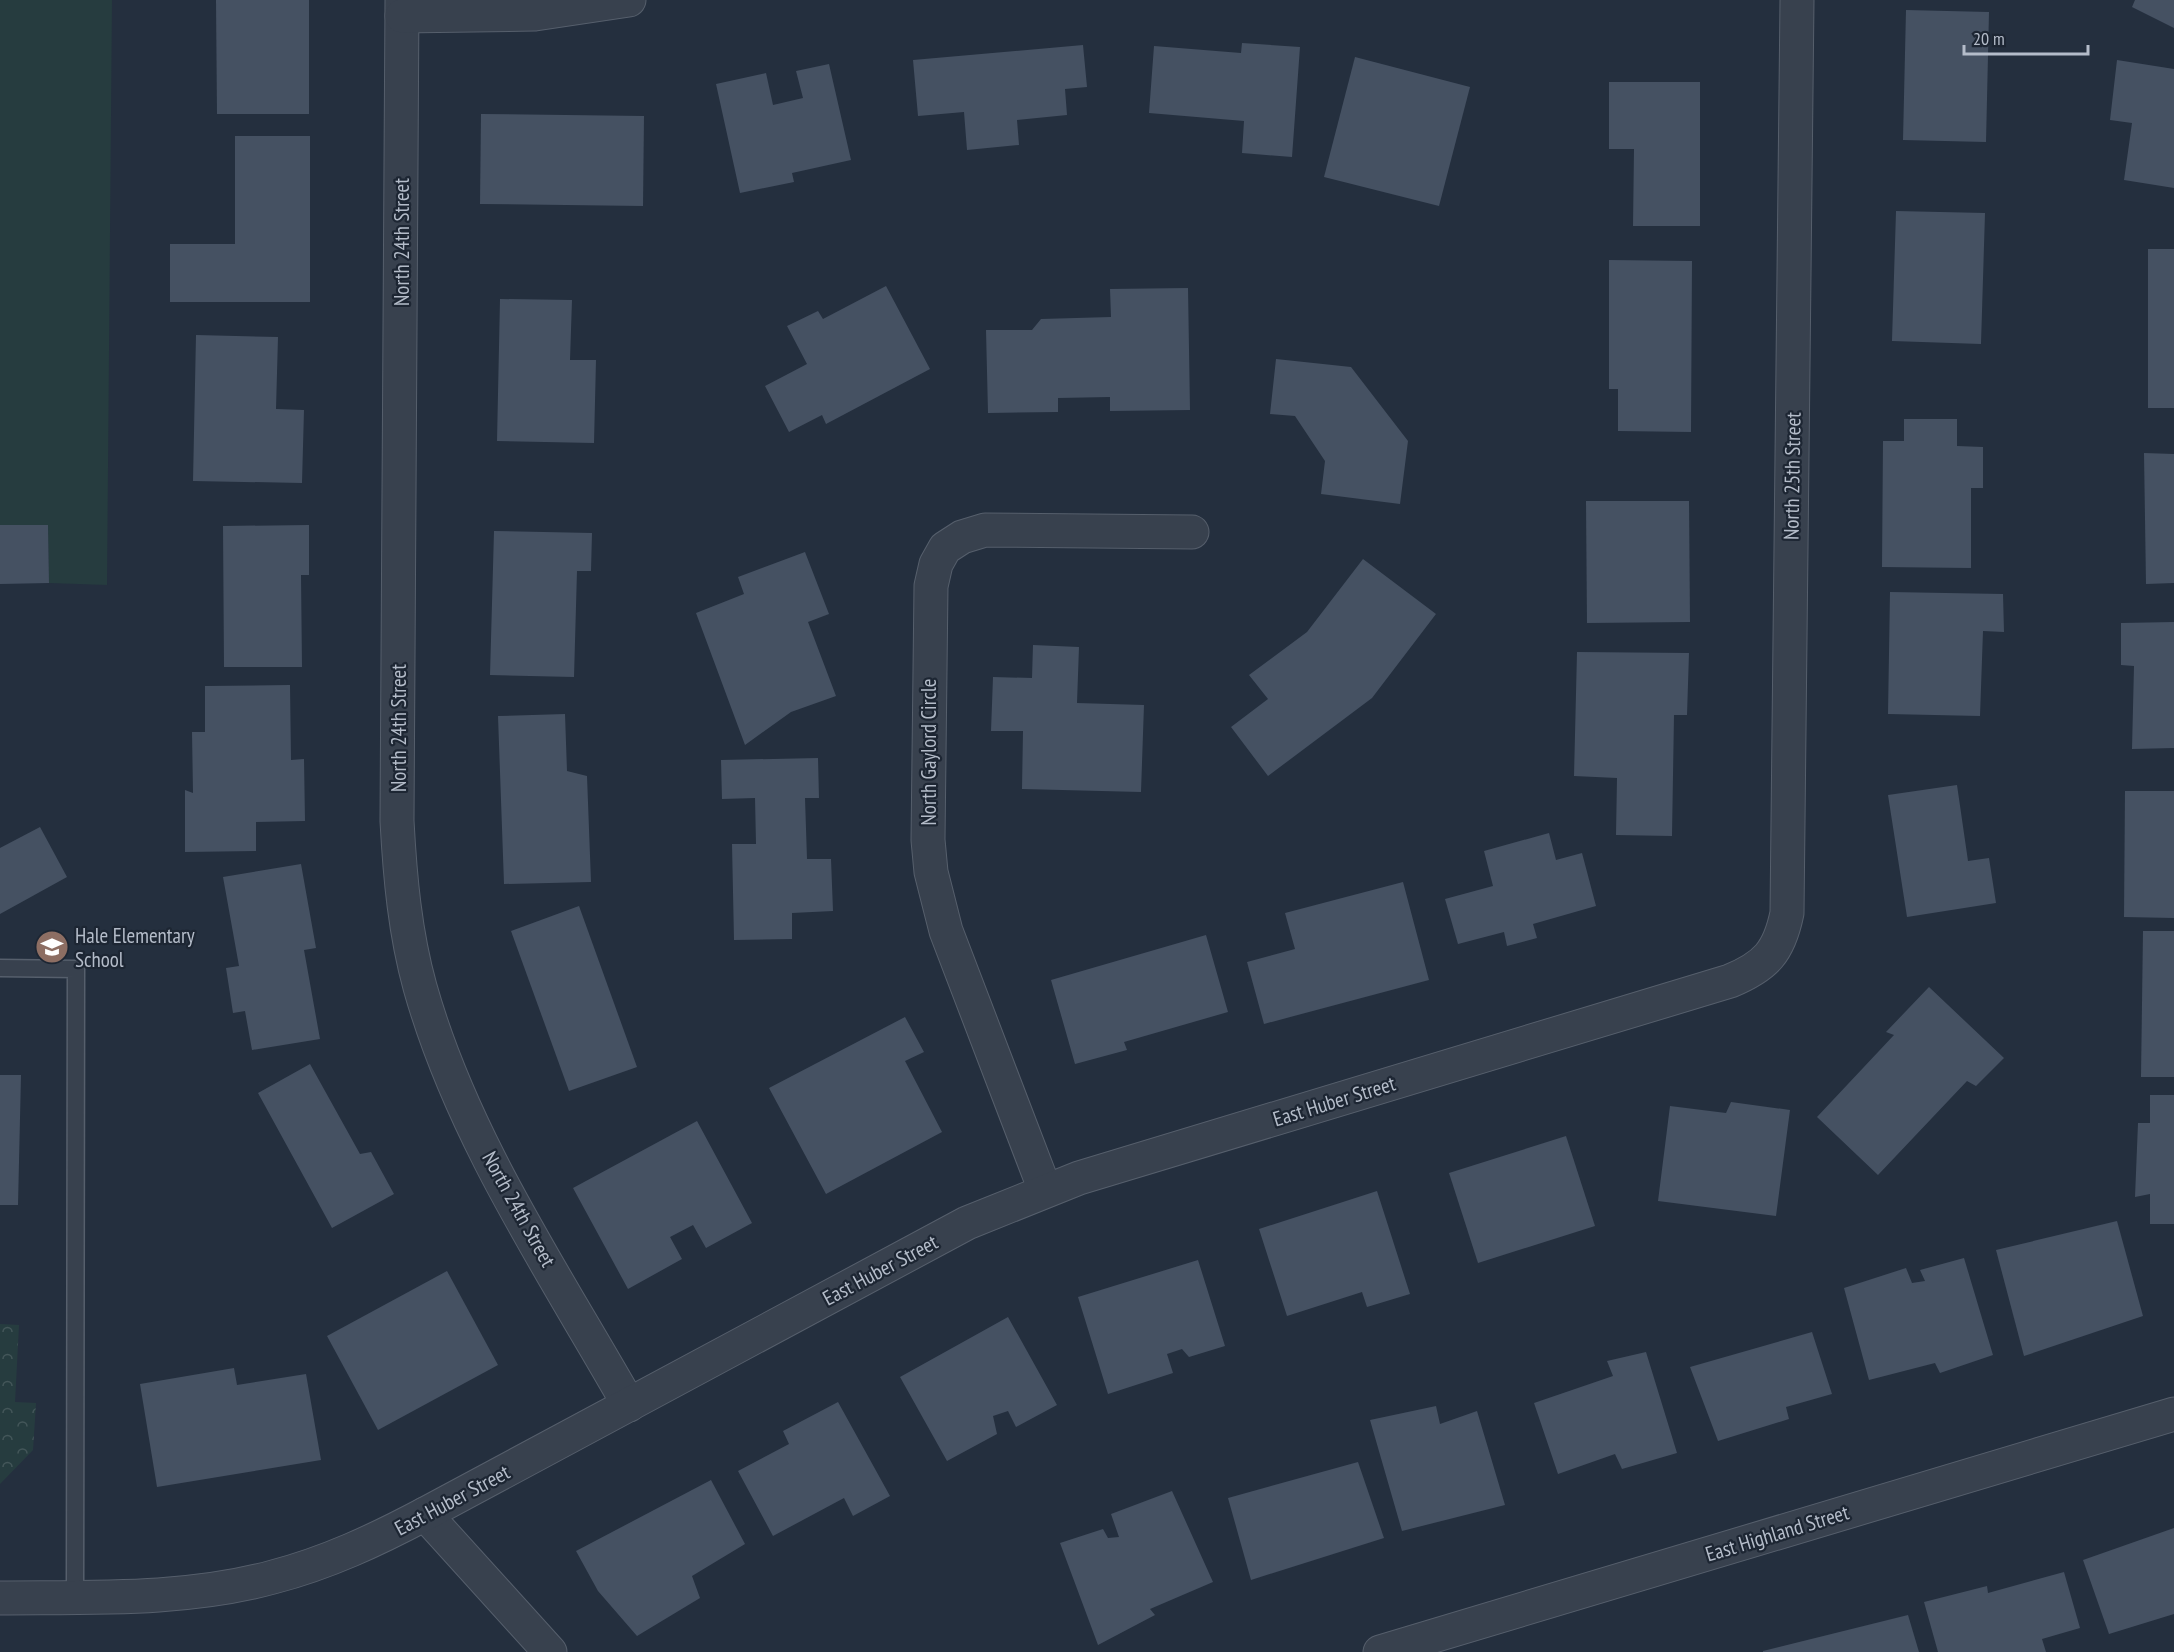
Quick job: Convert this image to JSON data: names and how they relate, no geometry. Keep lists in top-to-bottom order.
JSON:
{
  "streets": {
    "street": [
      "North 24th Street",
      "North 25th Street",
      "North Gaylord Circle",
      "East Huber Street",
      "East Highland Street"
    ]
  },
  "crossings": [
    ["North 24th Street", "East Huber Street"],
    ["North 25th Street", "East Huber Street"],
    ["North Gaylord Circle", "East Huber Street"]
  ],
  "places": {
    "school or university": ["Hale Elementary School"]
  },
  "scale_bar": "20 m"
}
